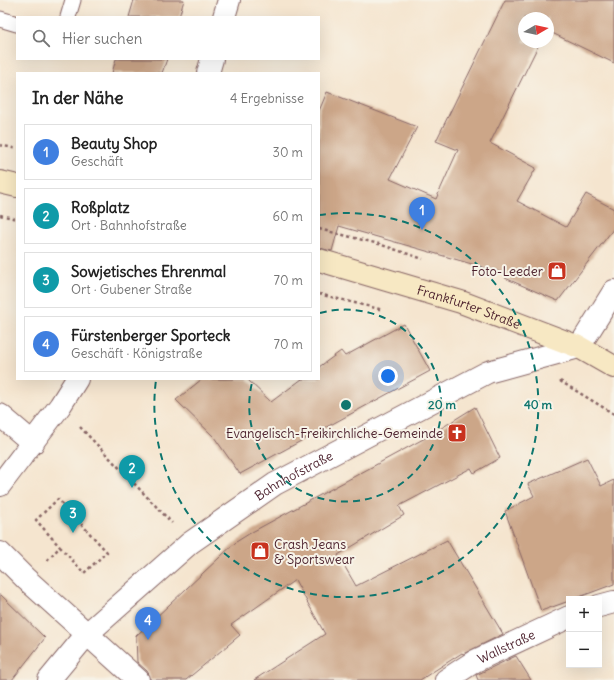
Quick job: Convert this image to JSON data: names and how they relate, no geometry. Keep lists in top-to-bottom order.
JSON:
{
  "streets": {
    "main road": ["Frankfurter Straße"],
    "street": ["Bahnhofstraße", "Wallstraße"]
  },
  "crossings": [
    ["Frankfurter Straße", "Bahnhofstraße"]
  ],
  "places": {
    "shop": ["Foto-Leeder", "Crash Jeans & Sportswear"],
    "church": ["Evangelisch-Freikirchliche-Gemeinde"]
  },
  "north": "right",
  "page": {
    "search": "Hier suchen",
    "heading": ["In der Nähe", "4 Ergebnisse"],
    "list": [
      {
        "mark": "1",
        "name": "Beauty Shop",
        "note": "Geschäft",
        "value": "30 m"
      },
      {
        "mark": "2",
        "name": "Roßplatz",
        "note": "Ort · Bahnhofstraße",
        "value": "60 m"
      },
      {
        "mark": "3",
        "name": "Sowjetisches Ehrenmal",
        "note": "Ort · Gubener Straße",
        "value": "70 m"
      },
      {
        "mark": "4",
        "name": "Fürstenberger Sporteck",
        "note": "Geschäft · Königstraße",
        "value": "70 m"
      }
    ],
    "pins": [
      "1",
      "2",
      "3",
      "4"
    ],
    "map_buttons": ["+", "−"]
  },
  "rings": ["20 m", "40 m"]
}
